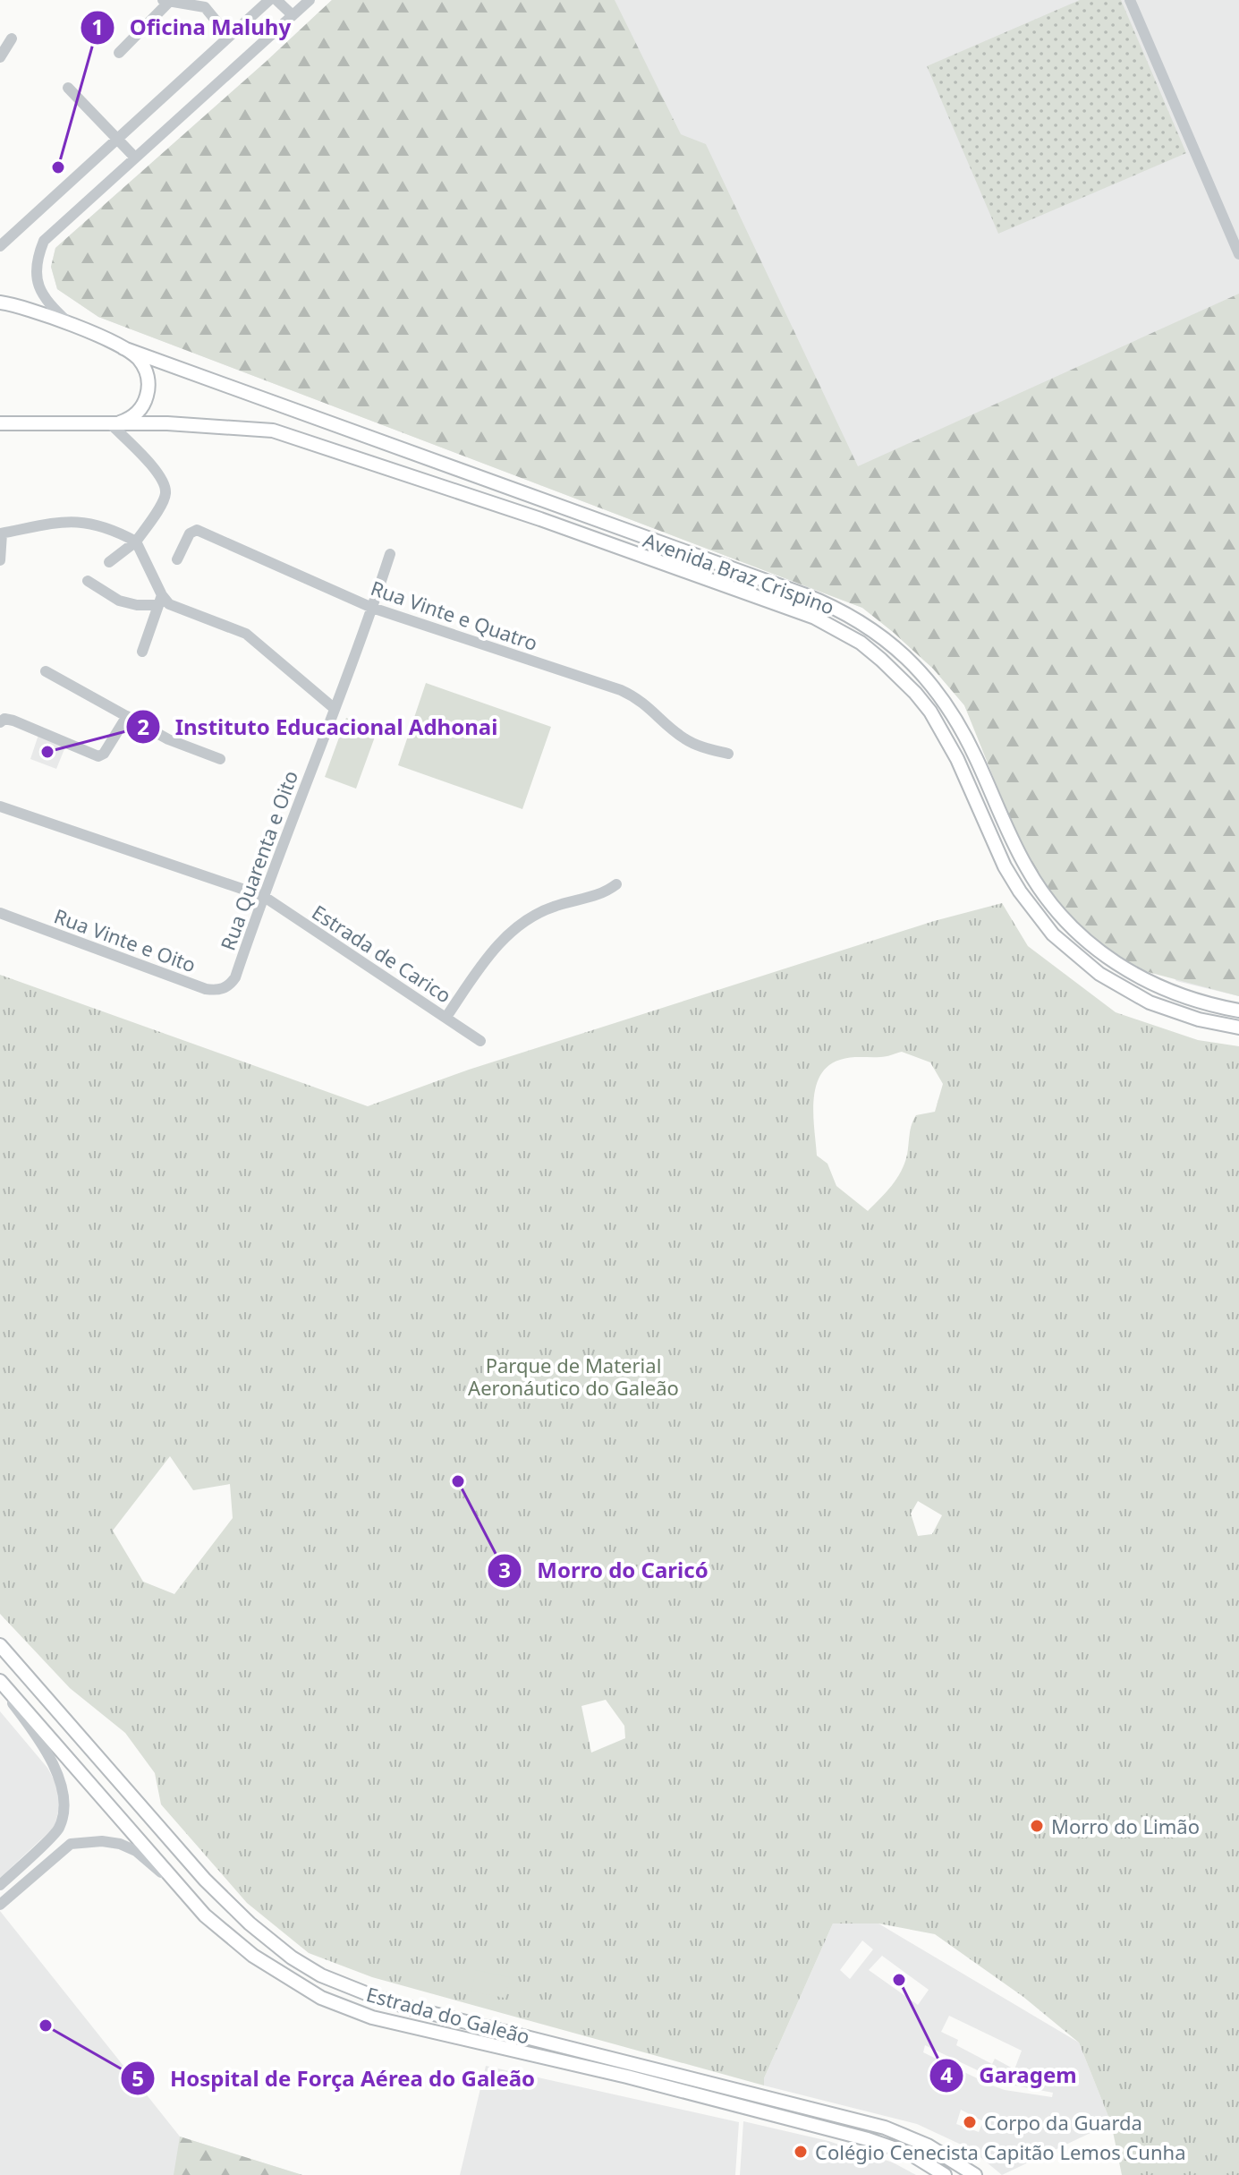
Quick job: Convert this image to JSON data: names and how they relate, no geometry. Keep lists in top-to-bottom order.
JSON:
{
  "streets": {
    "main road": ["Avenida Braz Crispino", "Estrada do Galeão"],
    "street": [
      "Rua Vinte e Quatro",
      "Rua Quarenta e Oito",
      "Rua Vinte e Oito",
      "Estrada de Carico"
    ]
  },
  "crossings": [
    ["Rua Vinte e Quatro", "Rua Quarenta e Oito"],
    ["Rua Quarenta e Oito", "Rua Vinte e Oito"],
    ["Rua Quarenta e Oito", "Estrada de Carico"]
  ],
  "parks": ["Parque de Material Aeronáutico do Galeão"],
  "places": [
    "Oficina Maluhy",
    "Instituto Educacional Adhonai",
    "Morro do Caricó",
    "Morro do Limão",
    "Garagem",
    "Hospital de Força Aérea do Galeão",
    "Corpo da Guarda",
    "Colégio Cenecista Capitão Lemos Cunha"
  ]
}
